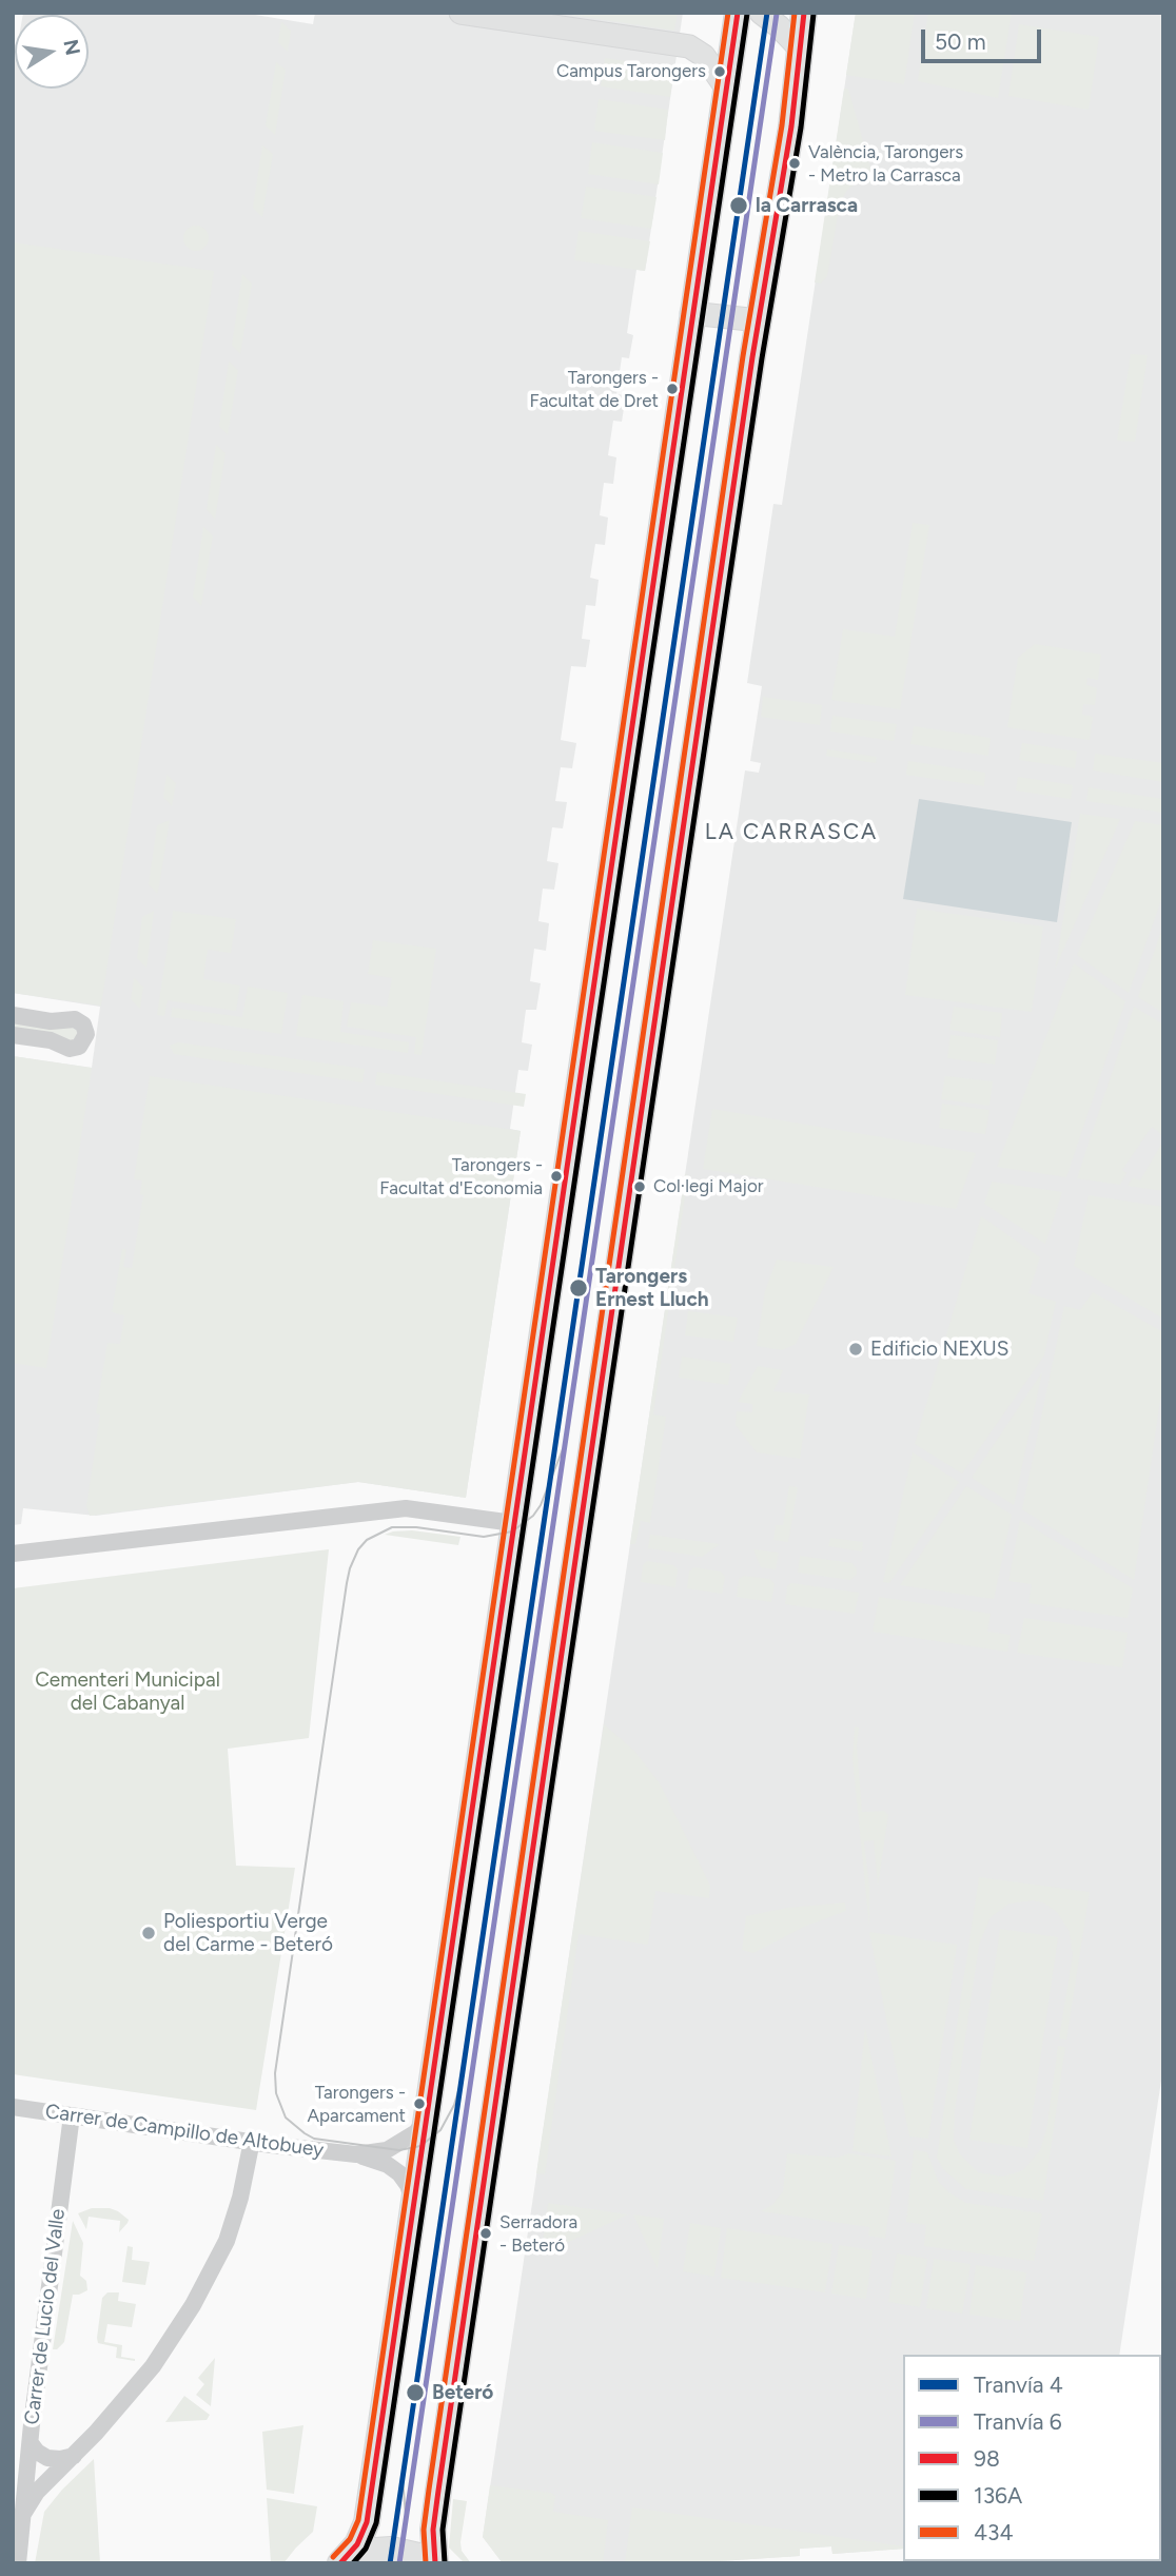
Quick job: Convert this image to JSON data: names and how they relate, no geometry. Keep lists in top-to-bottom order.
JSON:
{
  "streets": {
    "street": ["Carrer de Campillo de Altobuey", "Carrer de Lucio del Valle"]
  },
  "crossings": [
    ["Carrer de Campillo de Altobuey", "Carrer de Lucio del Valle"]
  ],
  "districts": ["LA CARRASCA"],
  "parks": ["Cementeri Municipal del Cabanyal"],
  "places": [
    "Campus Tarongers",
    "València, Tarongers - Metro la Carrasca",
    "la Carrasca",
    "Tarongers - Facultat de Dret",
    "Tarongers - Facultat d'Economia",
    "Col·legi Major",
    "Tarongers Ernest Lluch",
    "Edificio NEXUS",
    "Poliesportiu Verge del Carme - Beteró",
    "Tarongers - Aparcament",
    "Serradora - Beteró",
    "Beteró"
  ],
  "lines": [
    "tram line 4",
    "transit line 98",
    "transit line 434",
    "tram line 6",
    "transit line 136A"
  ],
  "legend": [
    "Tranvía 4",
    "Tranvía 6",
    "98",
    "136A",
    "434"
  ],
  "scale_bar": "50 m",
  "north": "right"
}
